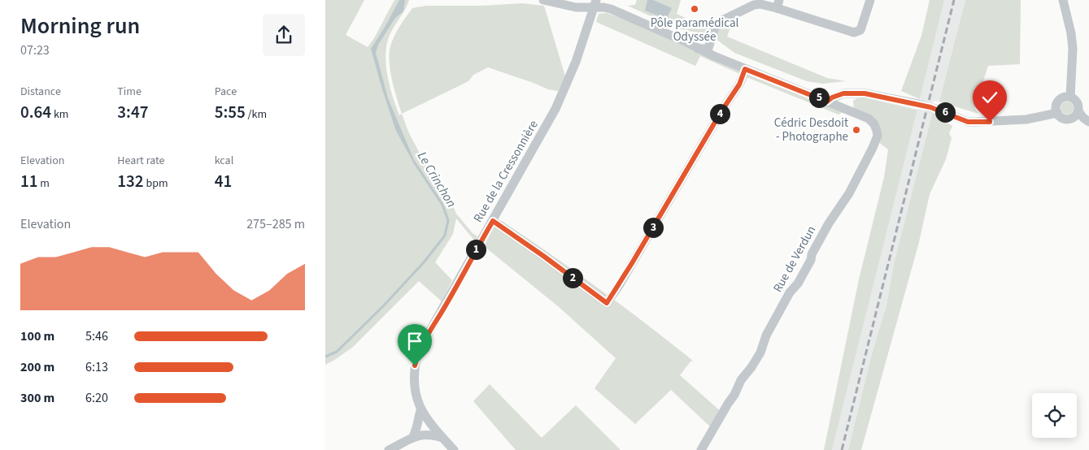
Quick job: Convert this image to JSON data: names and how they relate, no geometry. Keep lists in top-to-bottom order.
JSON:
{
  "streets": {
    "street": ["Rue de la Cressonnière", "Rue de Verdun"]
  },
  "water": ["Le Crinchon"],
  "places": ["Pôle paramédical Odyssée", "Cédric Desdoit - Photographe"],
  "page": {
    "heading": ["Morning run", "07:23"],
    "stats": [
      ["Distance", "0.64 km"],
      ["Time", "3:47"],
      ["Pace", "5:55 /km"],
      ["Elevation", "11 m"],
      ["Heart rate", "132 bpm"],
      ["kcal", "41"]
    ],
    "pins": [
      "5",
      "6",
      "4",
      "3",
      "1",
      "2"
    ],
    "chart": ["Elevation", "275–285 m"],
    "list": [
      {
        "name": "100 m",
        "note": "5:46"
      },
      {
        "name": "200 m",
        "note": "6:13"
      },
      {
        "name": "300 m",
        "note": "6:20"
      }
    ]
  }
}
